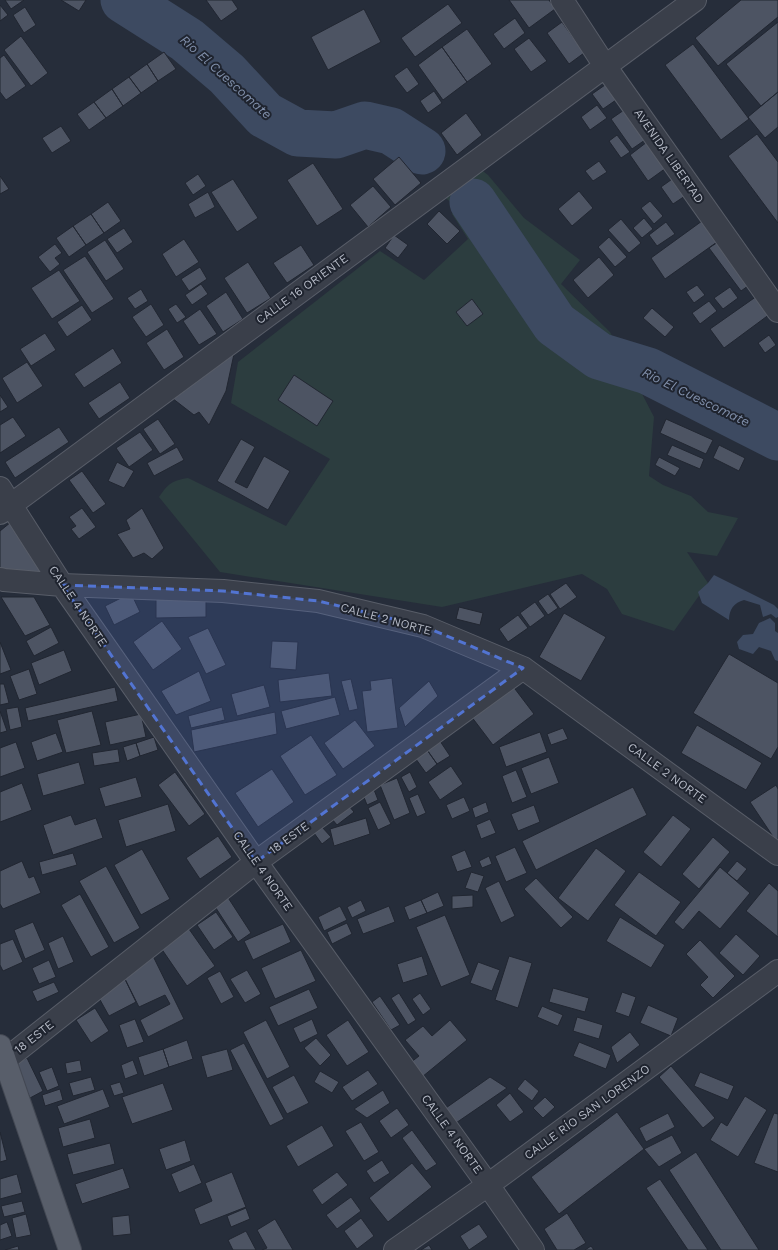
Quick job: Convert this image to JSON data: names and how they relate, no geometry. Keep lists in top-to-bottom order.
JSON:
{
  "streets": {
    "street": [
      "AVENIDA LIBERTAD",
      "CALLE 16 ORIENTE",
      "CALLE 4 NORTE",
      "CALLE 2 NORTE",
      "18 ESTE",
      "CALLE RÍO SAN LORENZO"
    ]
  },
  "crossings": [
    ["AVENIDA LIBERTAD", "CALLE 16 ORIENTE"],
    ["CALLE 16 ORIENTE", "CALLE 4 NORTE"],
    ["CALLE 4 NORTE", "CALLE 2 NORTE"],
    ["CALLE 4 NORTE", "18 ESTE"],
    ["CALLE 4 NORTE", "CALLE RÍO SAN LORENZO"],
    ["CALLE 2 NORTE", "18 ESTE"]
  ],
  "water": ["Rio El Cuescomate"]
}
